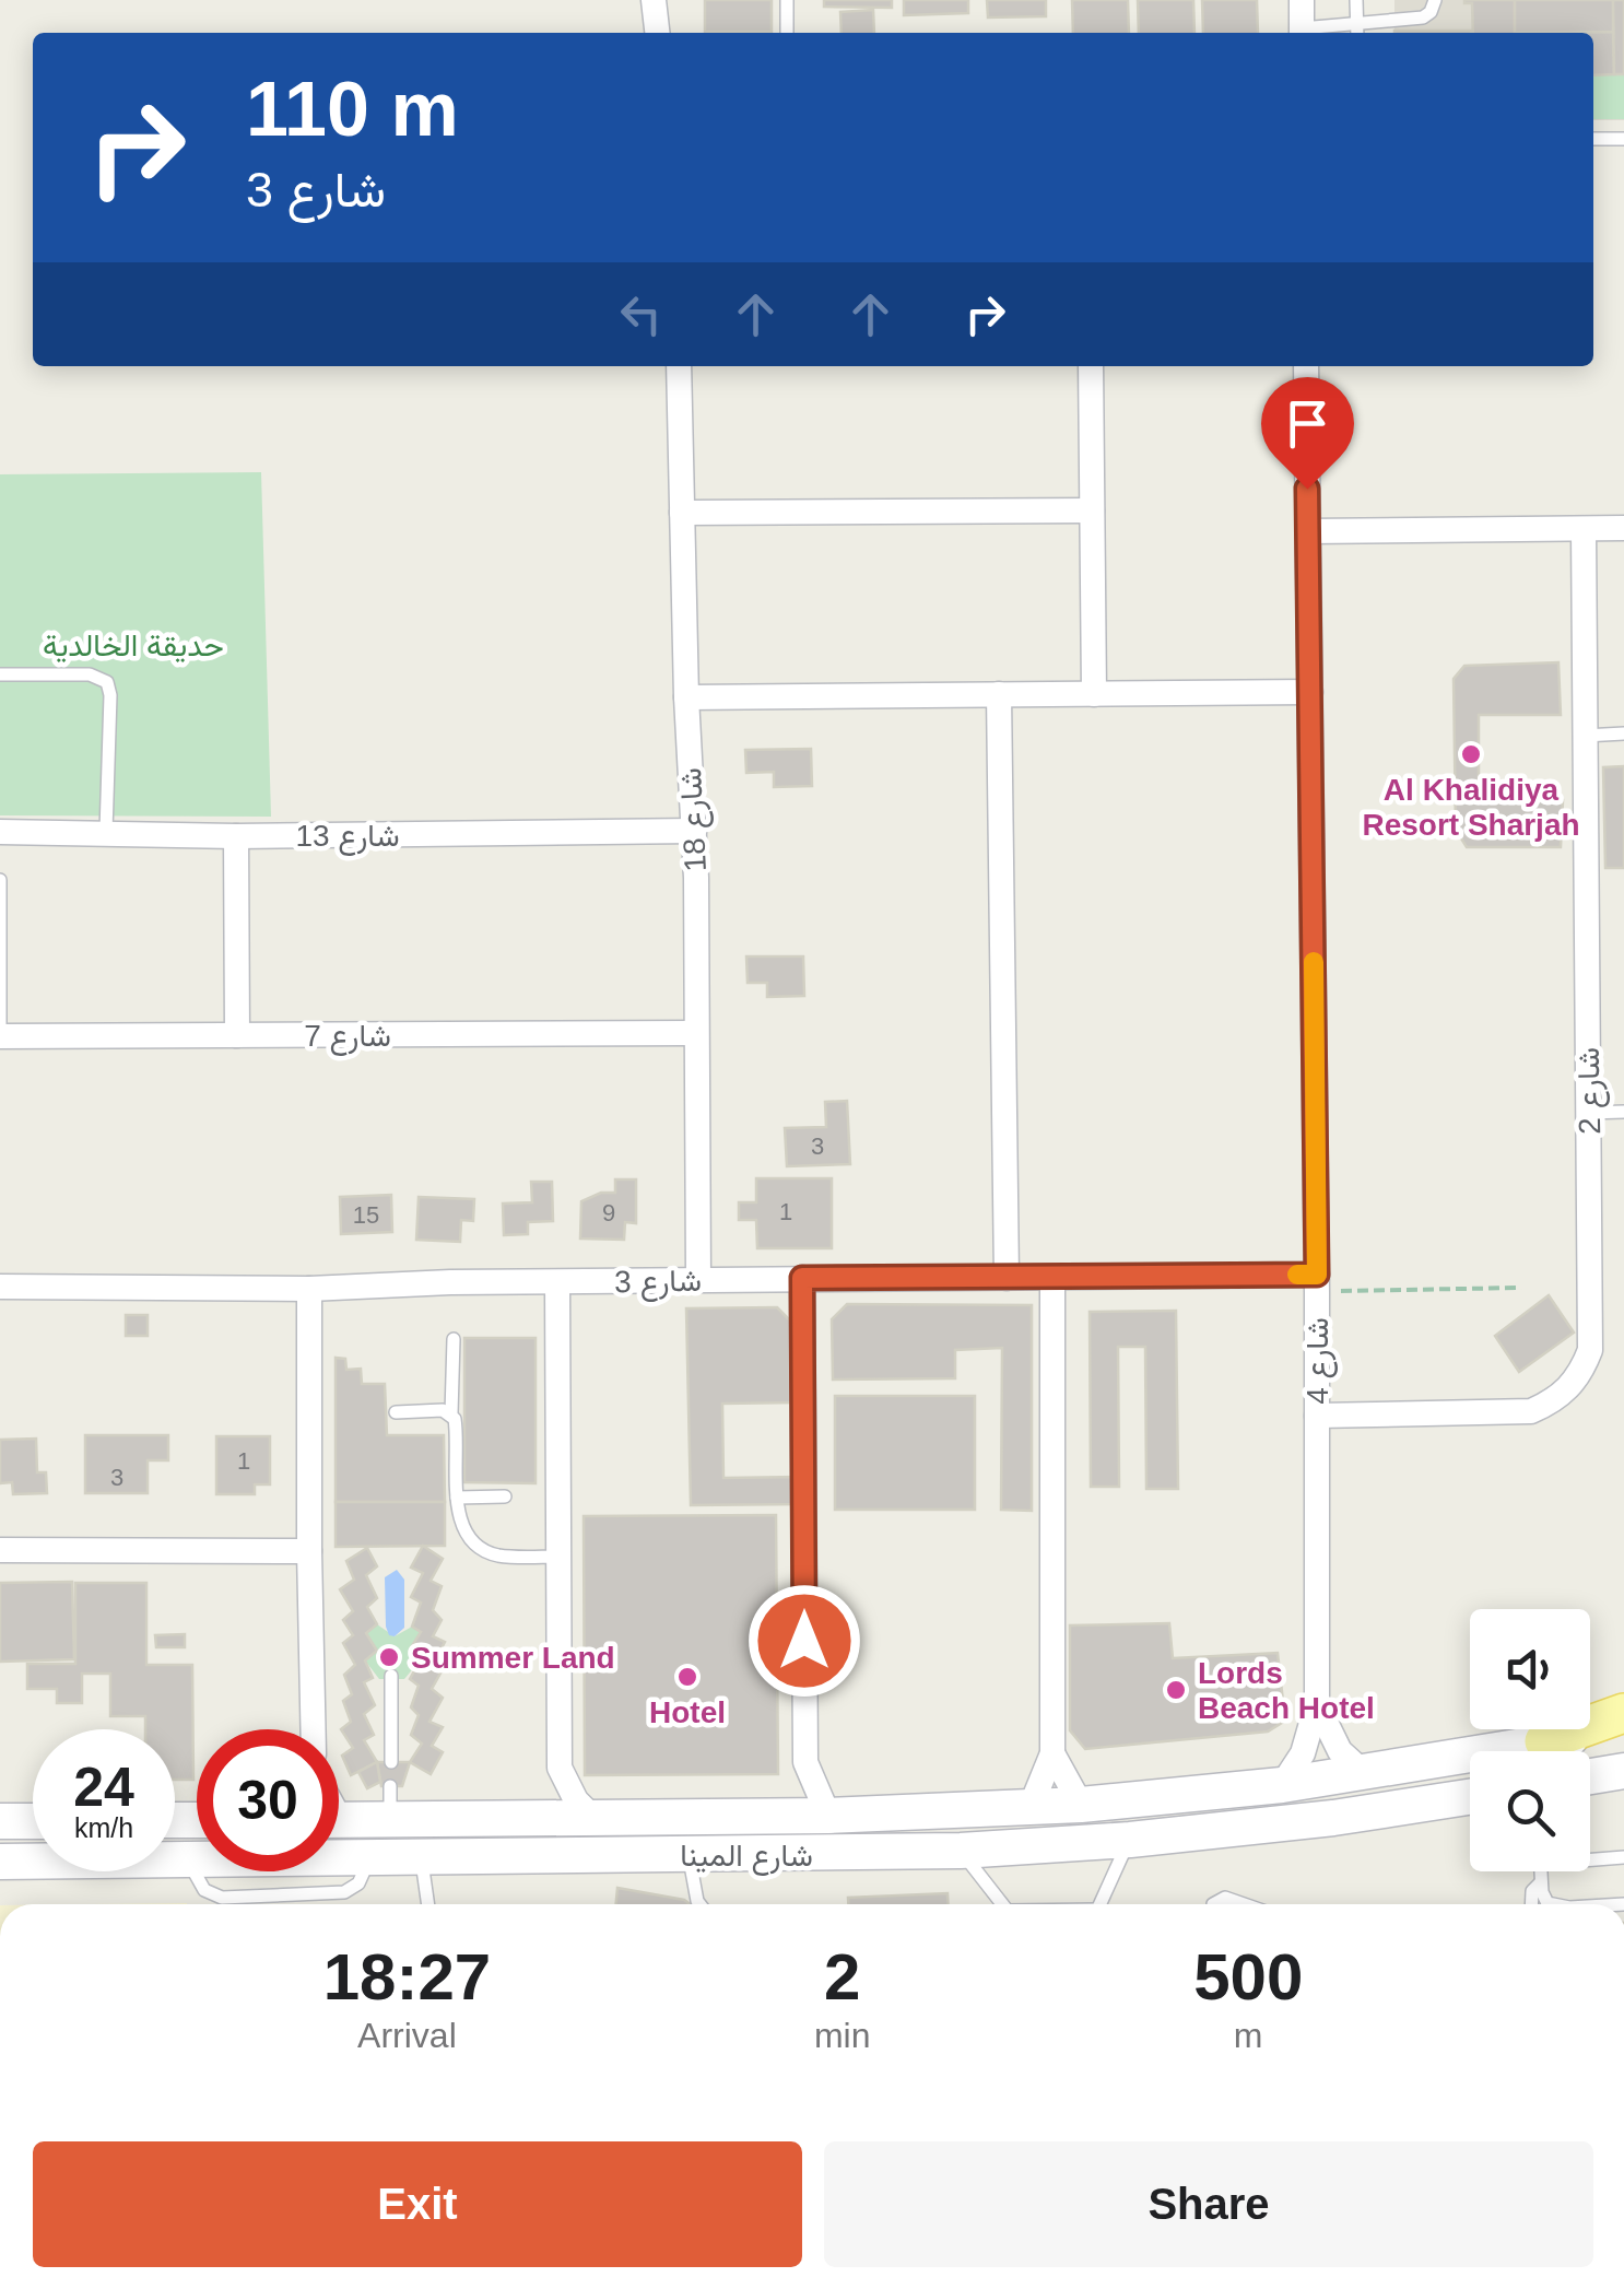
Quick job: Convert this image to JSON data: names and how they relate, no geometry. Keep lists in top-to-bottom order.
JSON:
{
  "streets": {
    "main road": ["شارع المينا"],
    "street": [
      "شارع 18",
      "شارع 13",
      "شارع 7",
      "شارع 2",
      "شارع 3",
      "شارع 4"
    ]
  },
  "crossings": [
    ["شارع 18", "شارع 13"],
    ["شارع 18", "شارع 7"],
    ["شارع 18", "شارع 3"],
    ["شارع 2", "شارع 4"],
    ["شارع 3", "شارع 4"],
    ["شارع 4", "شارع المينا"]
  ],
  "parks": ["حديقة الخالدية"],
  "places": [
    "Al Khalidiya Resort Sharjah",
    "Summer Land",
    "Hotel",
    "Lords Beach Hotel"
  ],
  "house_numbers": [
    "3",
    "1",
    "9",
    "15",
    "1",
    "3"
  ],
  "page": {
    "turn": ["110 m", "شارع 3"],
    "speed": "24 km/h",
    "limit": "30",
    "eta": [
      "18:27",
      "Arrival",
      "2",
      "min",
      "500",
      "m"
    ],
    "buttons": ["Exit", "Share"]
  }
}
